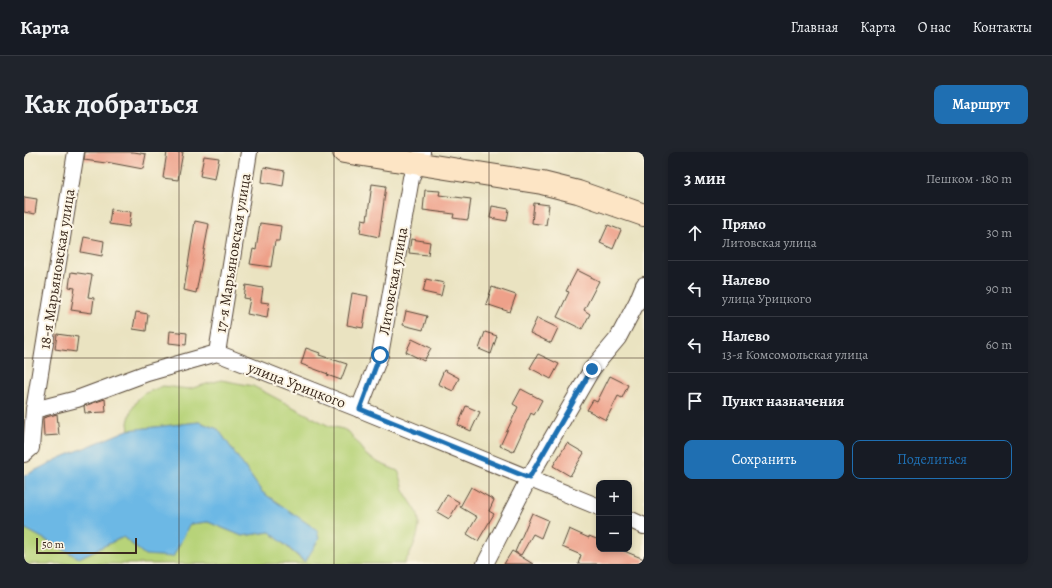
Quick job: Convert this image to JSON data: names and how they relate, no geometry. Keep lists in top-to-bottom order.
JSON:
{
  "streets": {
    "street": [
      "17-я Марьяновская улица",
      "18-я Марьяновская улица",
      "Литовская улица",
      "улица Урицкого"
    ]
  },
  "crossings": [
    ["17-я Марьяновская улица", "улица Урицкого"],
    ["Литовская улица", "улица Урицкого"]
  ],
  "scale_bar": "50 m",
  "page": {
    "header": "Карта",
    "nav": [
      "Главная",
      "Карта",
      "О нас",
      "Контакты"
    ],
    "title": "Как добраться",
    "buttons": [
      "Маршрут",
      ["Сохранить", "Поделиться"]
    ],
    "heading": ["3 мин", "Пешком · 180 m"],
    "list": [
      ["Прямо", "Литовская улица", "30 m"],
      ["Налево", "улица Урицкого", "90 m"],
      ["Налево", "13-я Комсомольская улица", "60 m"],
      "Пункт назначения"
    ],
    "map_buttons": ["+", "−"],
    "scale": "50 m"
  }
}
